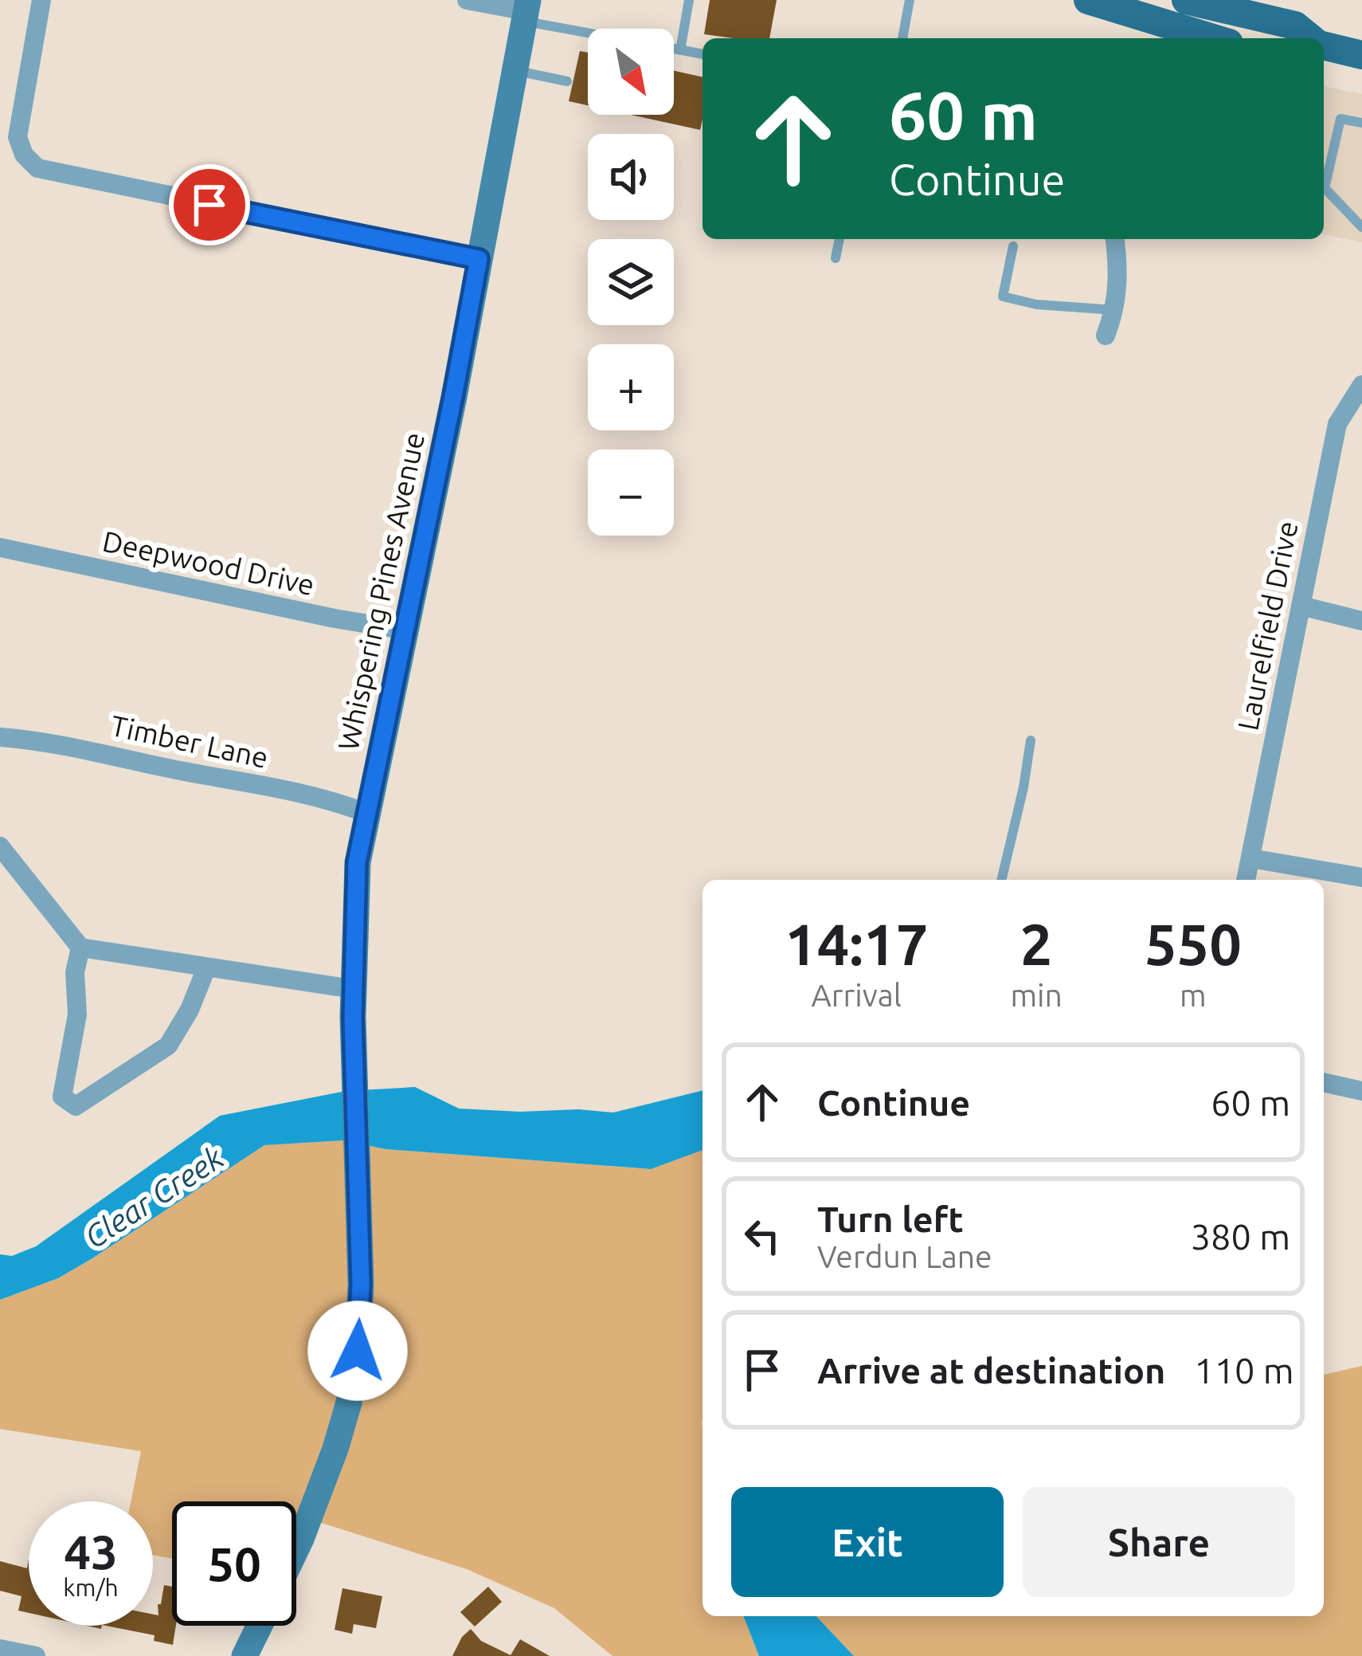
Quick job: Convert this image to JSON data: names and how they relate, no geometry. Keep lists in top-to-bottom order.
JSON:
{
  "streets": {
    "main road": ["Whispering Pines Avenue"],
    "street": ["Deepwood Drive", "Laurelfield Drive", "Timber Lane"]
  },
  "crossings": [
    ["Deepwood Drive", "Whispering Pines Avenue"],
    ["Whispering Pines Avenue", "Timber Lane"]
  ],
  "water": ["Clear Creek"],
  "north": "bottom right",
  "page": {
    "map_buttons": ["+", "−"],
    "turn": ["60 m", "Continue"],
    "eta": [
      "14:17",
      "Arrival",
      "2",
      "min",
      "550",
      "m"
    ],
    "list": [
      {
        "name": "Continue",
        "value": "60 m"
      },
      {
        "name": "Turn left",
        "note": "Verdun Lane",
        "value": "380 m"
      },
      {
        "name": "Arrive at destination",
        "value": "110 m"
      }
    ],
    "buttons": ["Exit", "Share"],
    "speed": "43 km/h",
    "limit": "50"
  }
}
